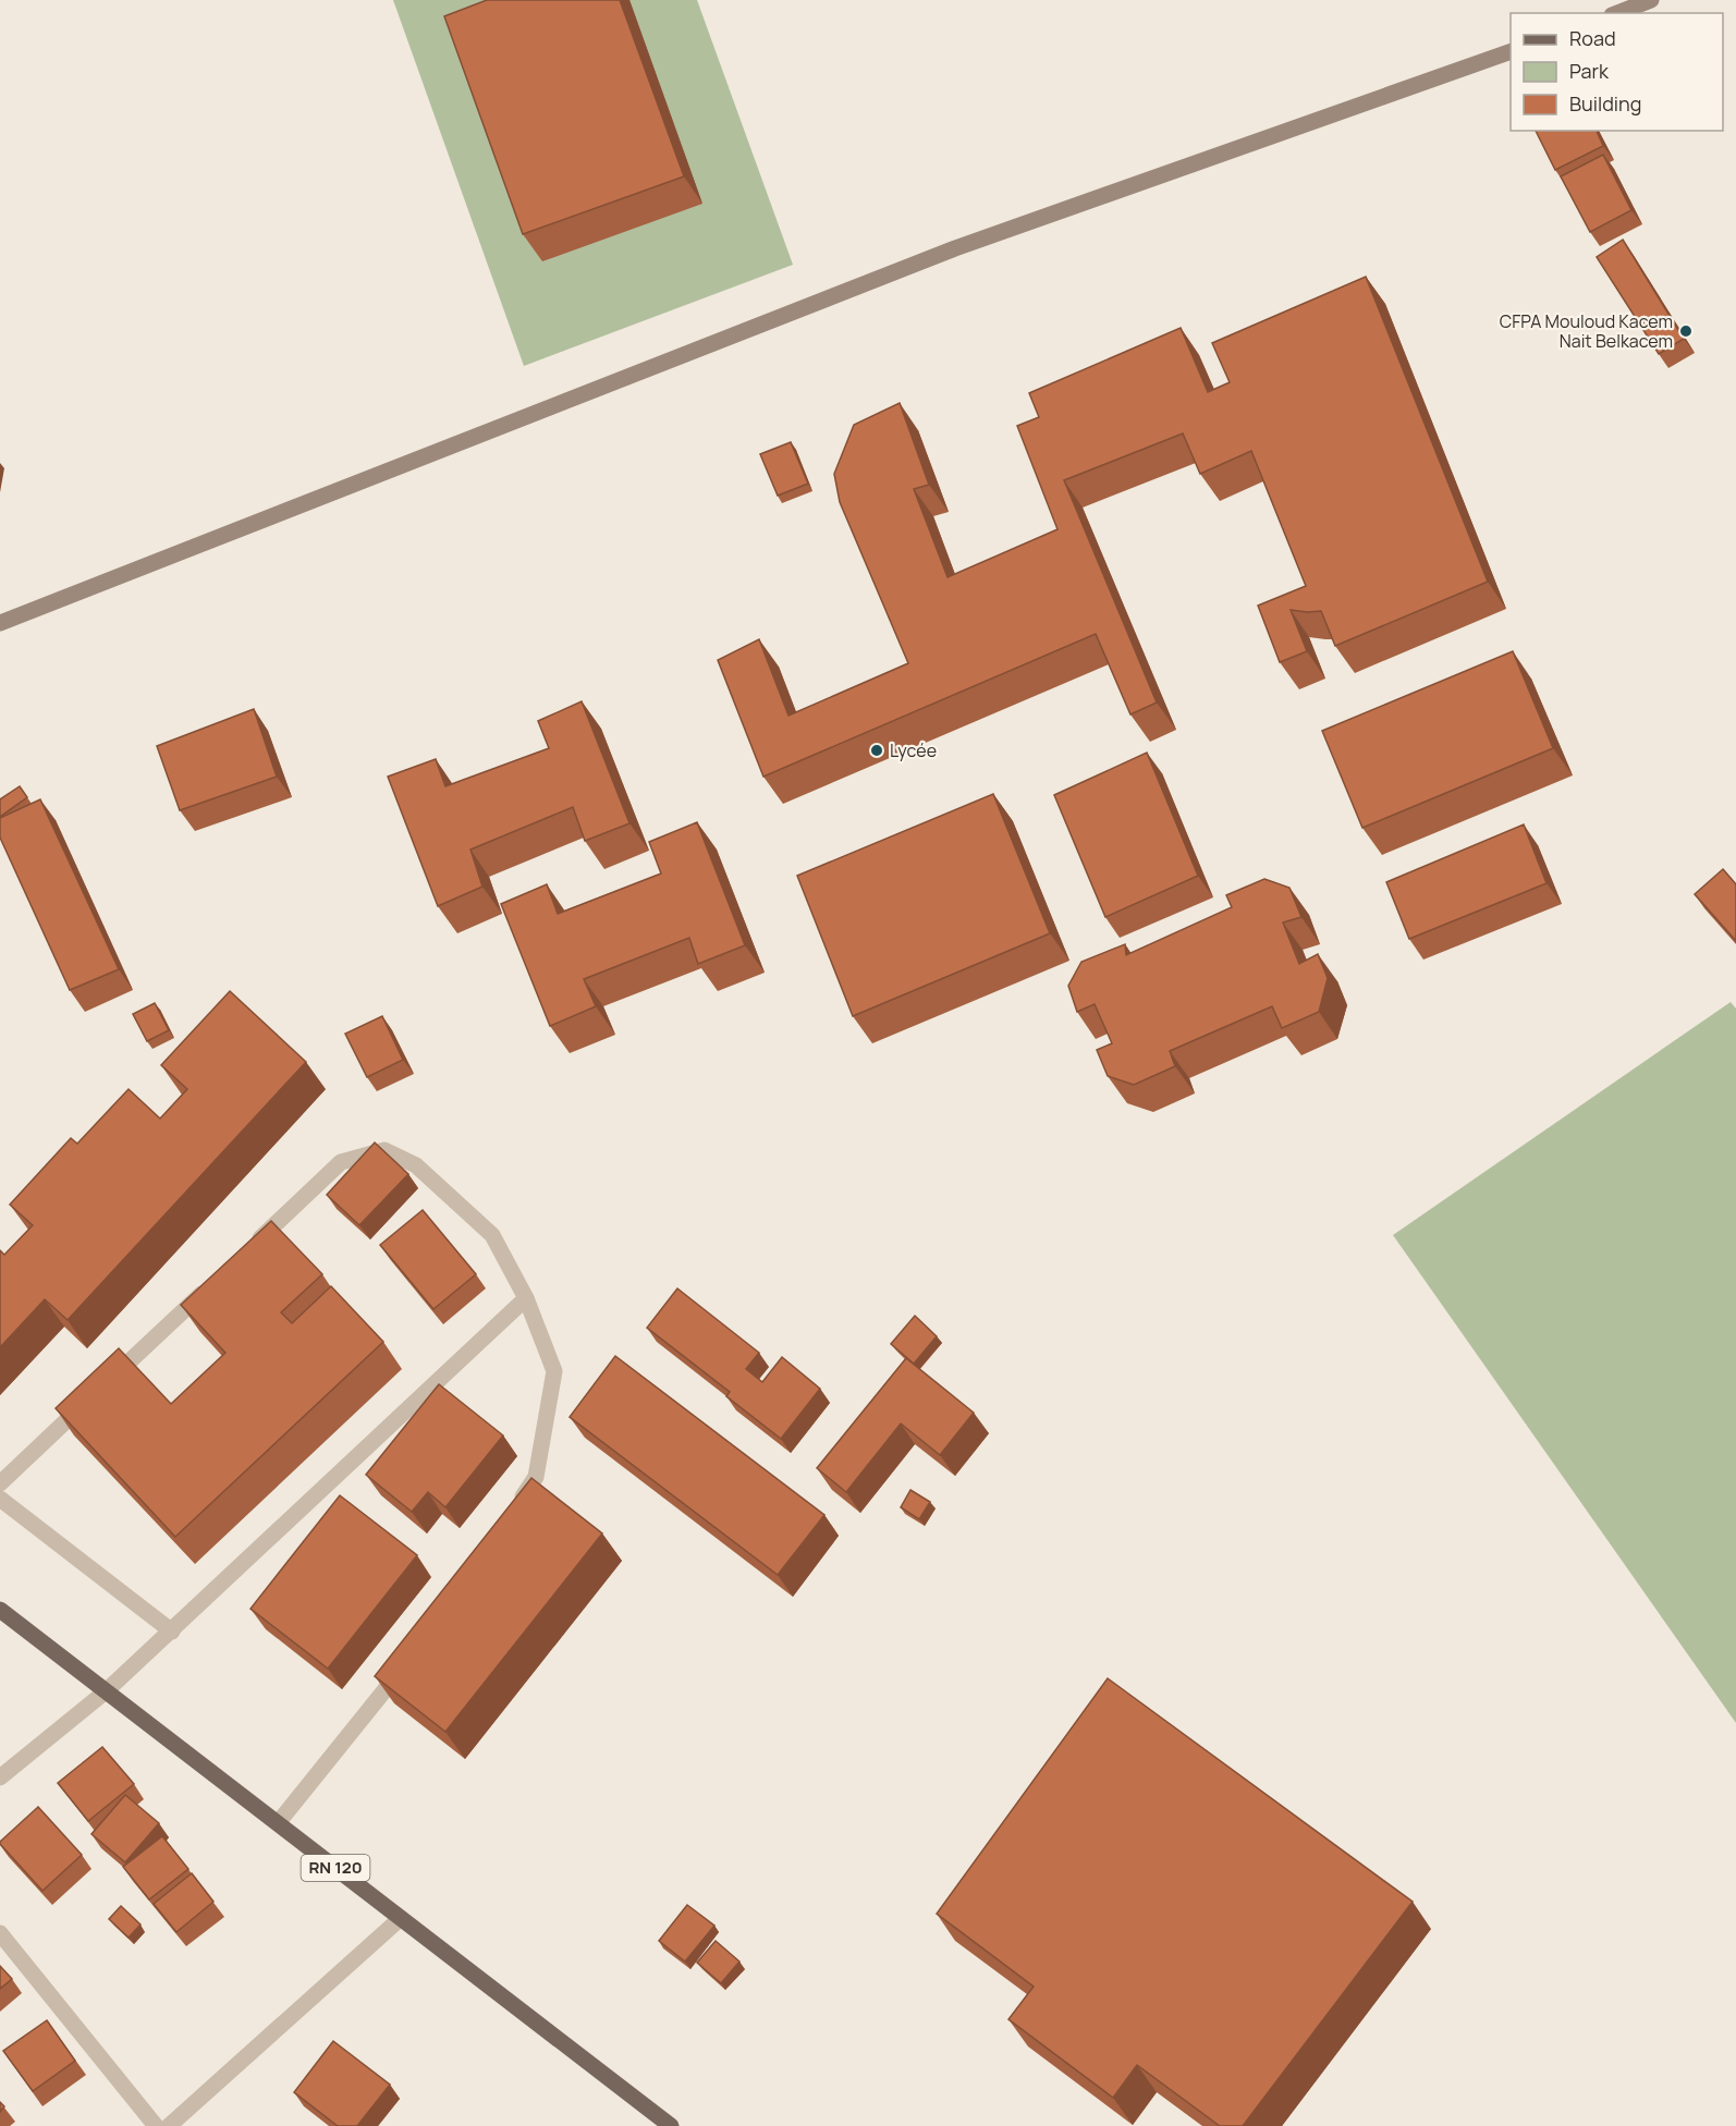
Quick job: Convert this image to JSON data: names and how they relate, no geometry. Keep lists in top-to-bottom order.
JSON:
{
  "streets": {
    "main road": ["RN 120"]
  },
  "places": ["CFPA Mouloud Kacem Nait Belkacem", "Lycée"],
  "legend": ["Road", "Park", "Building"]
}
